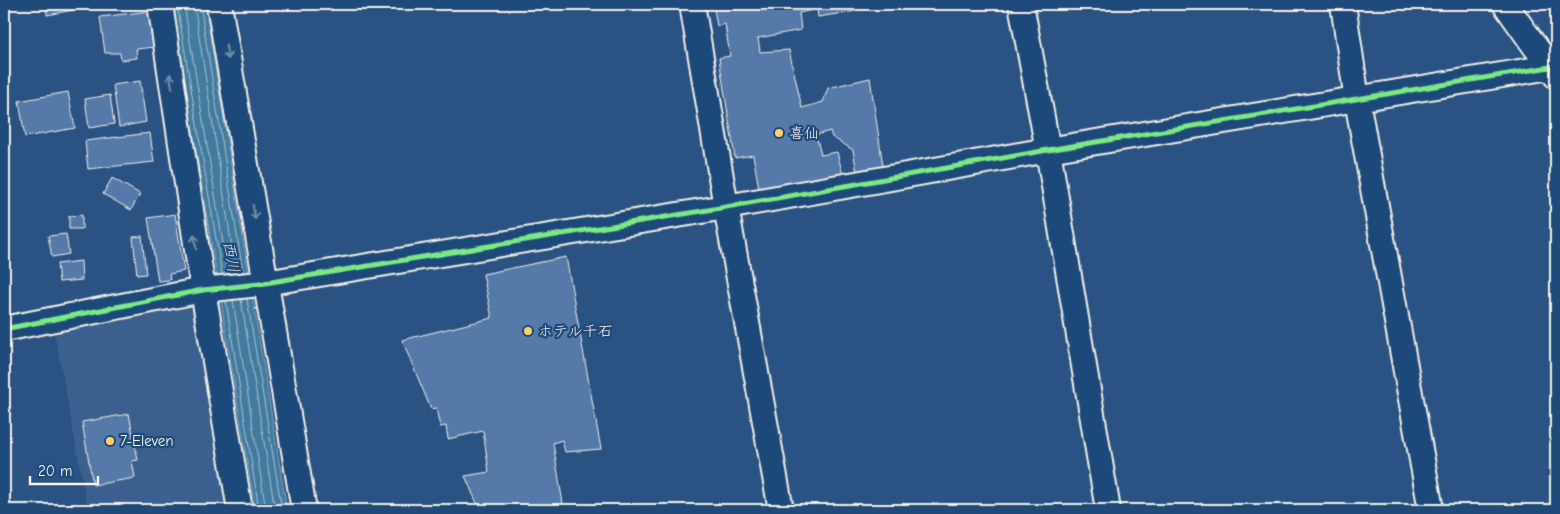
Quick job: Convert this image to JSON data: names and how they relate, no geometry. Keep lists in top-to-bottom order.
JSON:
{
  "water": ["西川"],
  "places": ["喜仙", "ホテル千石", "7-Eleven"],
  "scale_bar": "20 m"
}
